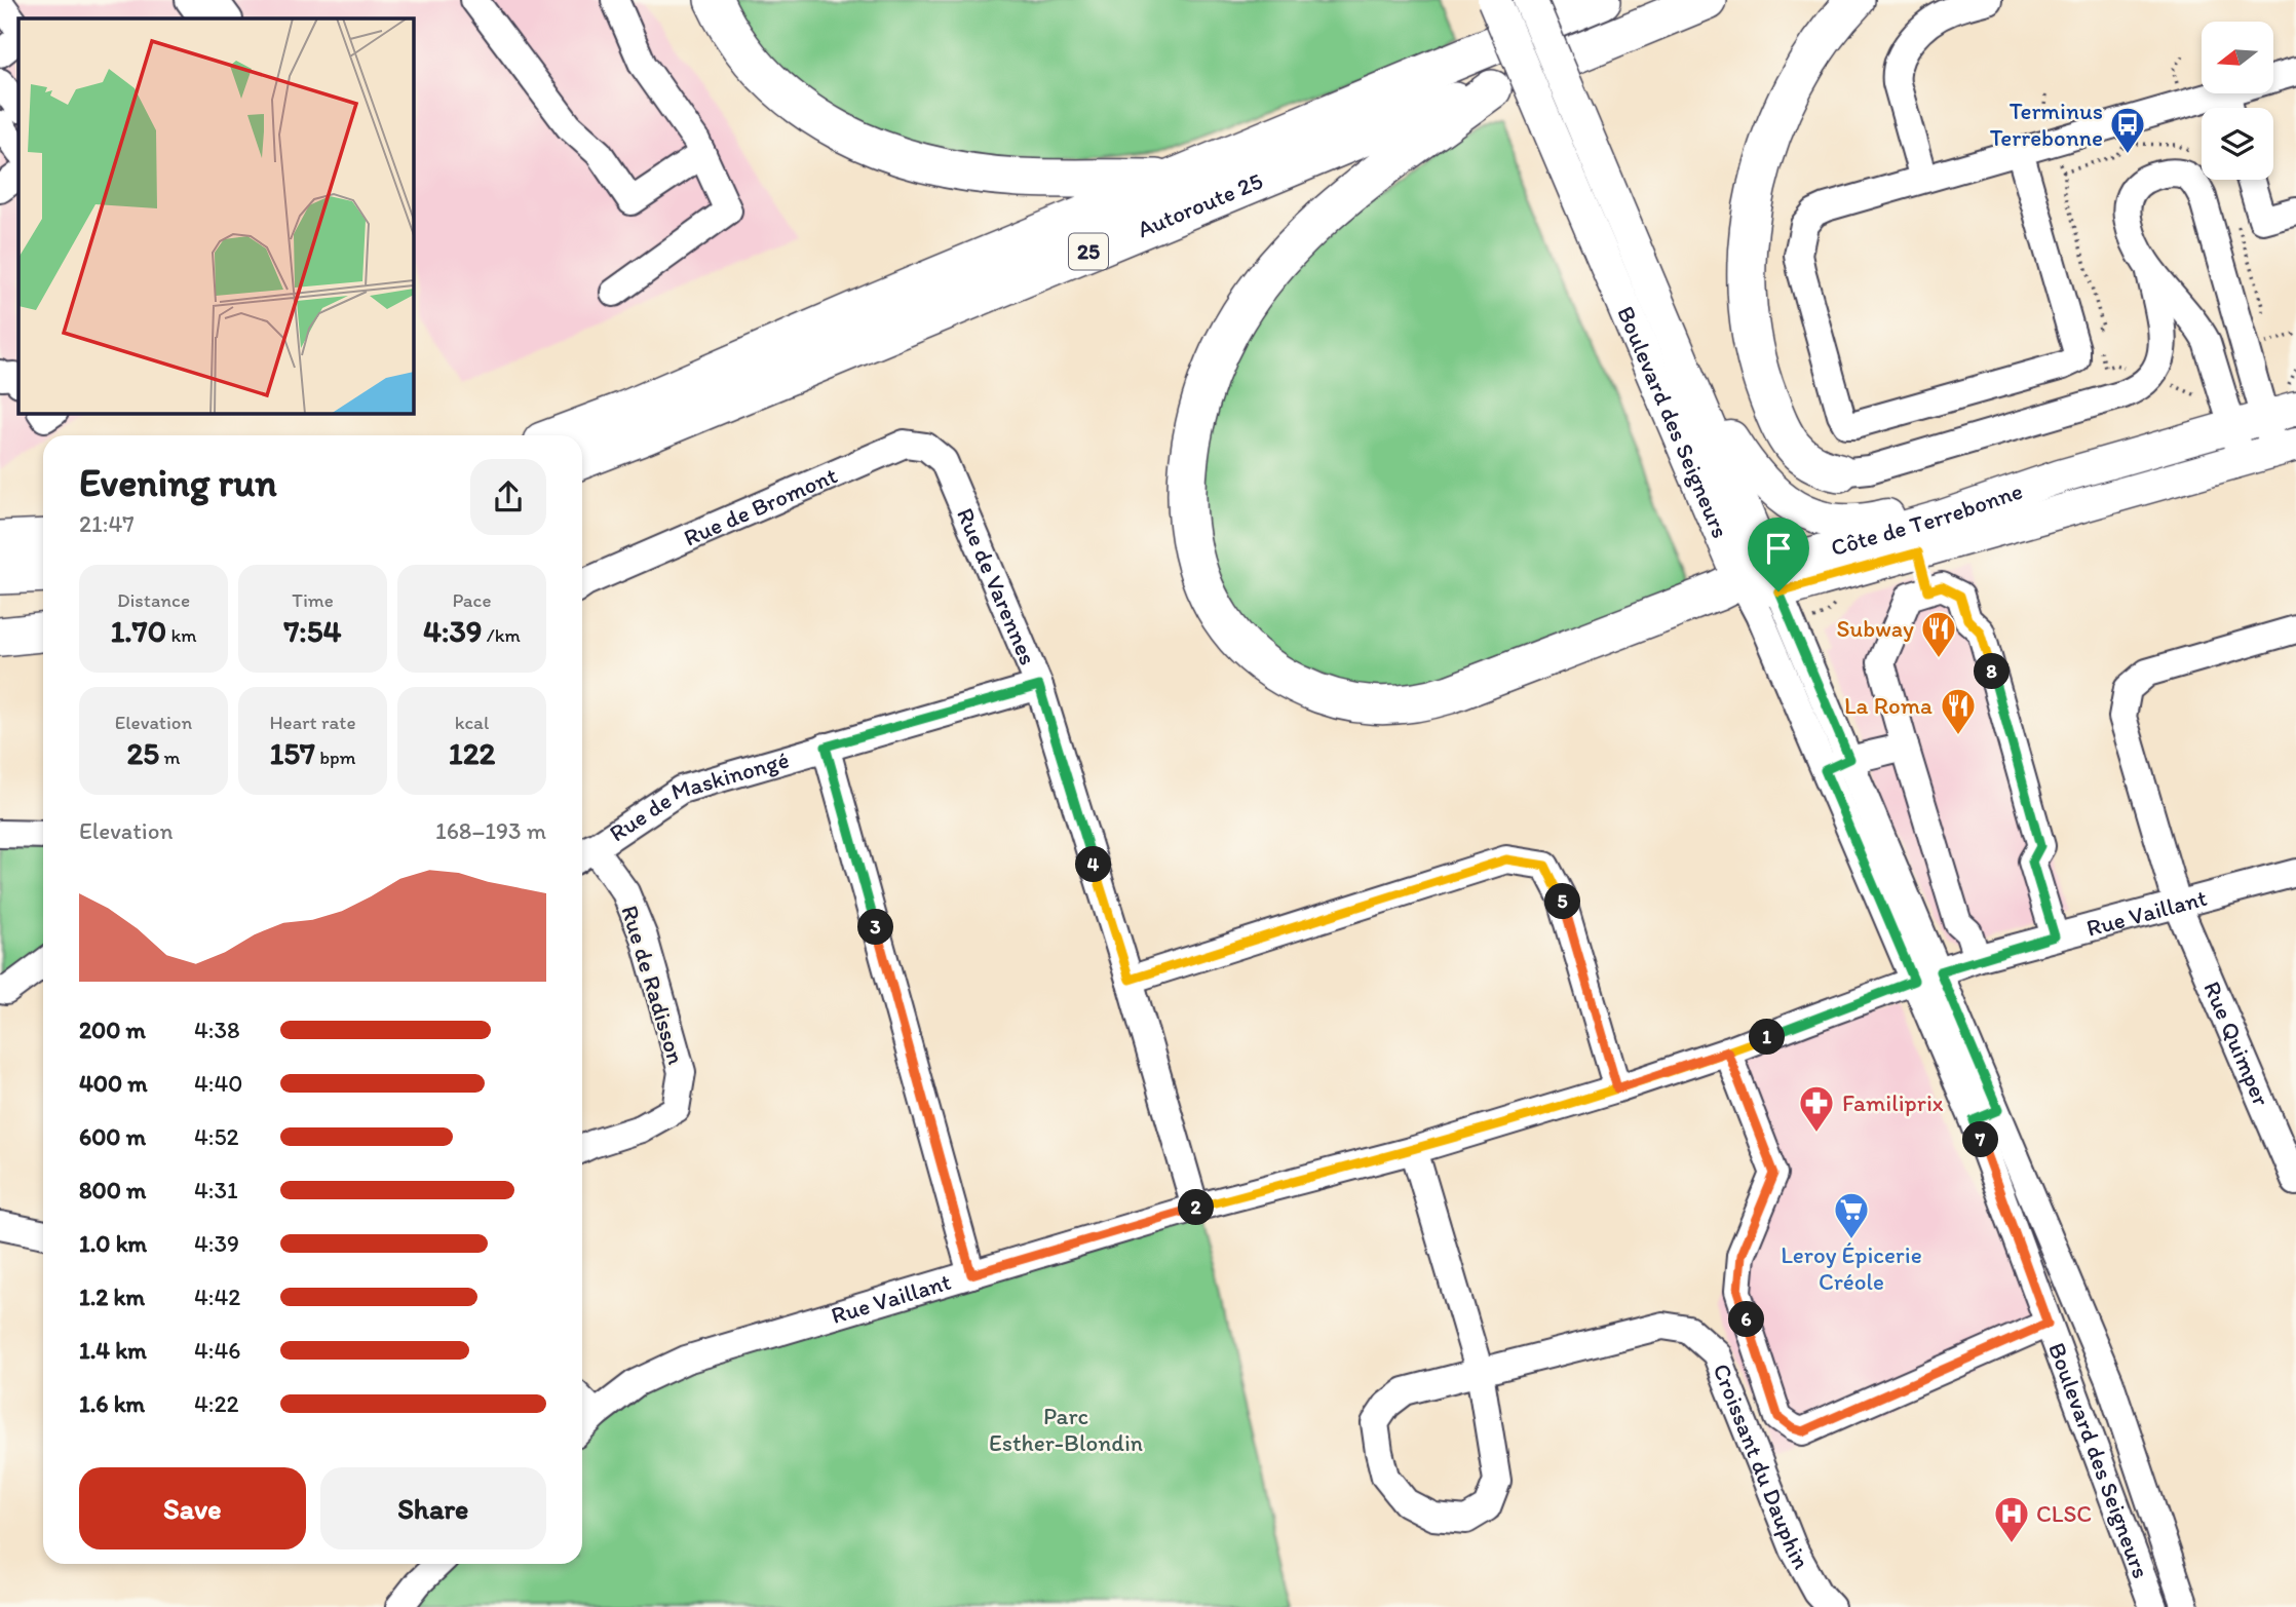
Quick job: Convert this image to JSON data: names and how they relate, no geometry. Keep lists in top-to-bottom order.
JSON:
{
  "streets": {
    "highway": ["Autoroute 25", "25"],
    "main road": ["Boulevard des Seigneurs", "Côte de Terrebonne"],
    "street": [
      "Rue de Bromont",
      "Rue de Varennes",
      "Rue de Maskinongé",
      "Rue Vaillant",
      "Rue de Radisson",
      "Rue Quimper",
      "Croissant du Dauphin"
    ]
  },
  "crossings": [
    ["Boulevard des Seigneurs", "Côte de Terrebonne"],
    ["Boulevard des Seigneurs", "Rue Vaillant"],
    ["Rue de Bromont", "Rue de Varennes"],
    ["Rue de Varennes", "Rue de Maskinongé"],
    ["Rue de Varennes", "Rue Vaillant"],
    ["Rue de Maskinongé", "Rue de Radisson"],
    ["Rue Vaillant", "Rue Quimper"]
  ],
  "parks": ["Parc Esther-Blondin"],
  "places": {
    "bus stop": ["Terminus Terrebonne"],
    "restaurant": ["Subway", "La Roma"],
    "pharmacy": ["Familiprix"],
    "supermarket": ["Leroy Épicerie Créole"],
    "hospital": ["CLSC"]
  },
  "north": "left",
  "page": {
    "heading": ["Evening run", "21:47"],
    "stats": [
      ["Distance", "1.70 km"],
      ["Time", "7:54"],
      ["Pace", "4:39 /km"],
      ["Elevation", "25 m"],
      ["Heart rate", "157 bpm"],
      ["kcal", "122"]
    ],
    "pins": [
      "8",
      "4",
      "5",
      "3",
      "1",
      "7",
      "2",
      "6"
    ],
    "chart": ["Elevation", "168–193 m"],
    "list": [
      {
        "name": "200 m",
        "note": "4:38"
      },
      {
        "name": "400 m",
        "note": "4:40"
      },
      {
        "name": "600 m",
        "note": "4:52"
      },
      {
        "name": "800 m",
        "note": "4:31"
      },
      {
        "name": "1.0 km",
        "note": "4:39"
      },
      {
        "name": "1.2 km",
        "note": "4:42"
      },
      {
        "name": "1.4 km",
        "note": "4:46"
      },
      {
        "name": "1.6 km",
        "note": "4:22"
      }
    ],
    "buttons": ["Save", "Share"]
  }
}
